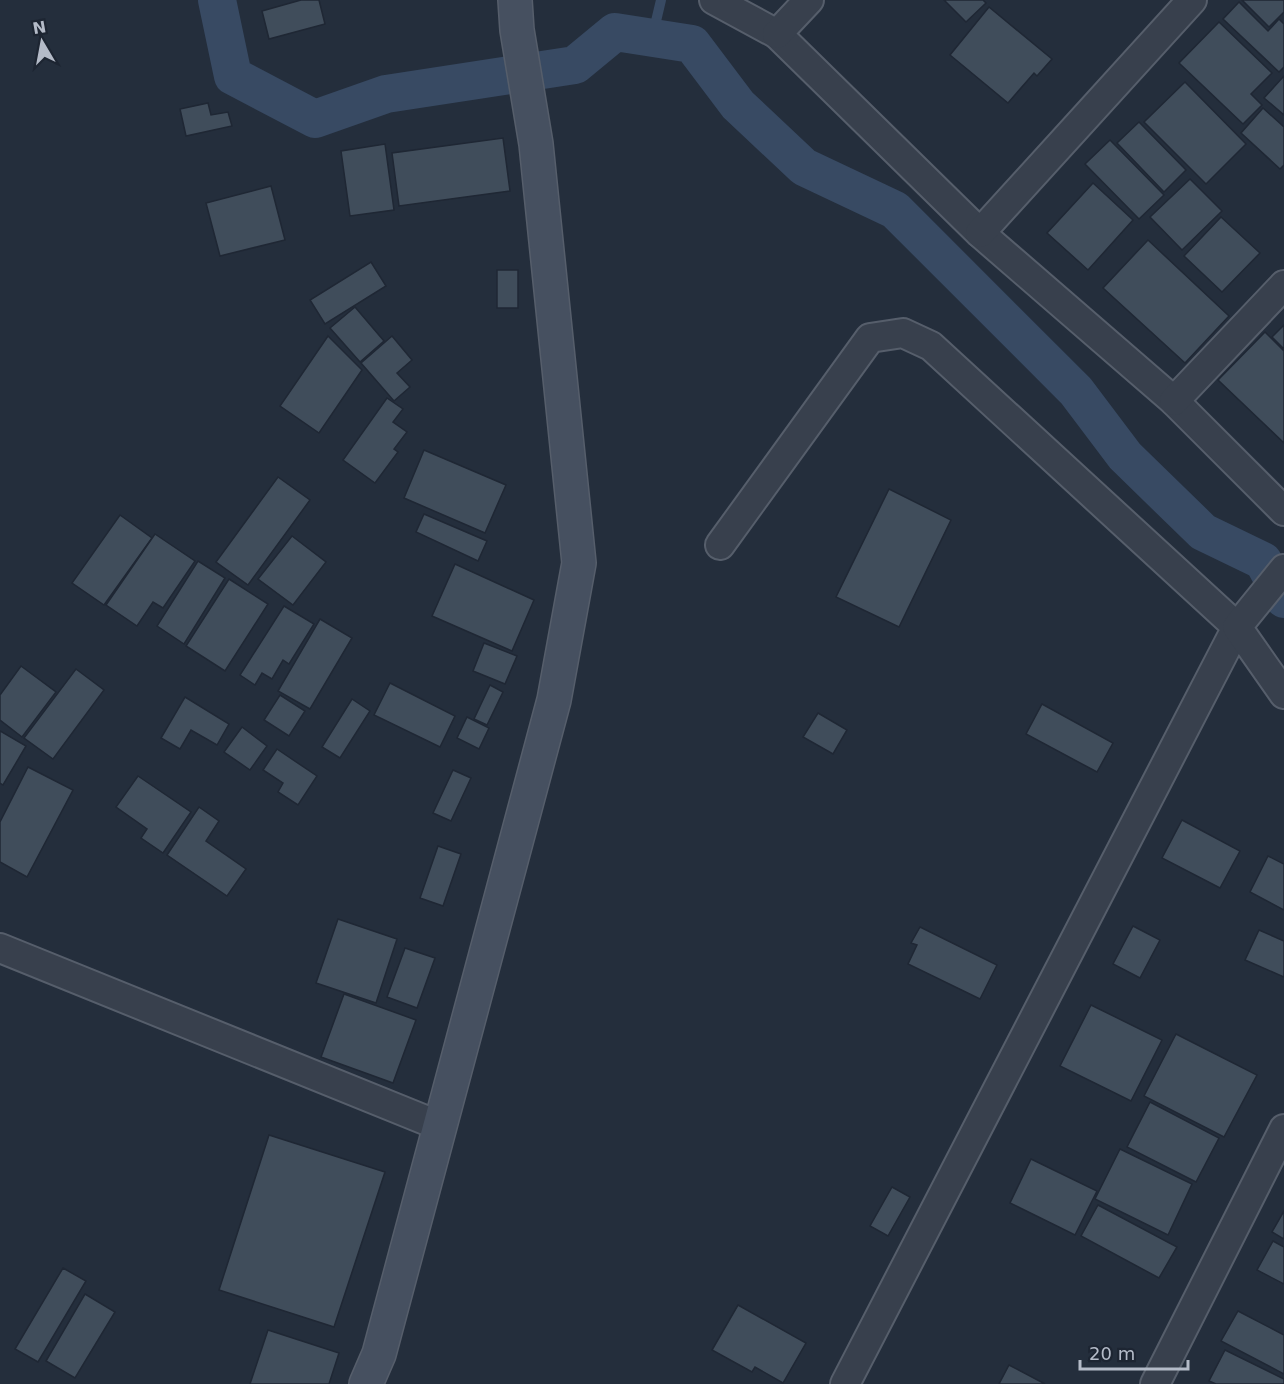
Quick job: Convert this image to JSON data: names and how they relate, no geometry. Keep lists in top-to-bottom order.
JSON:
{
  "scale_bar": "20 m",
  "north": "top"
}
